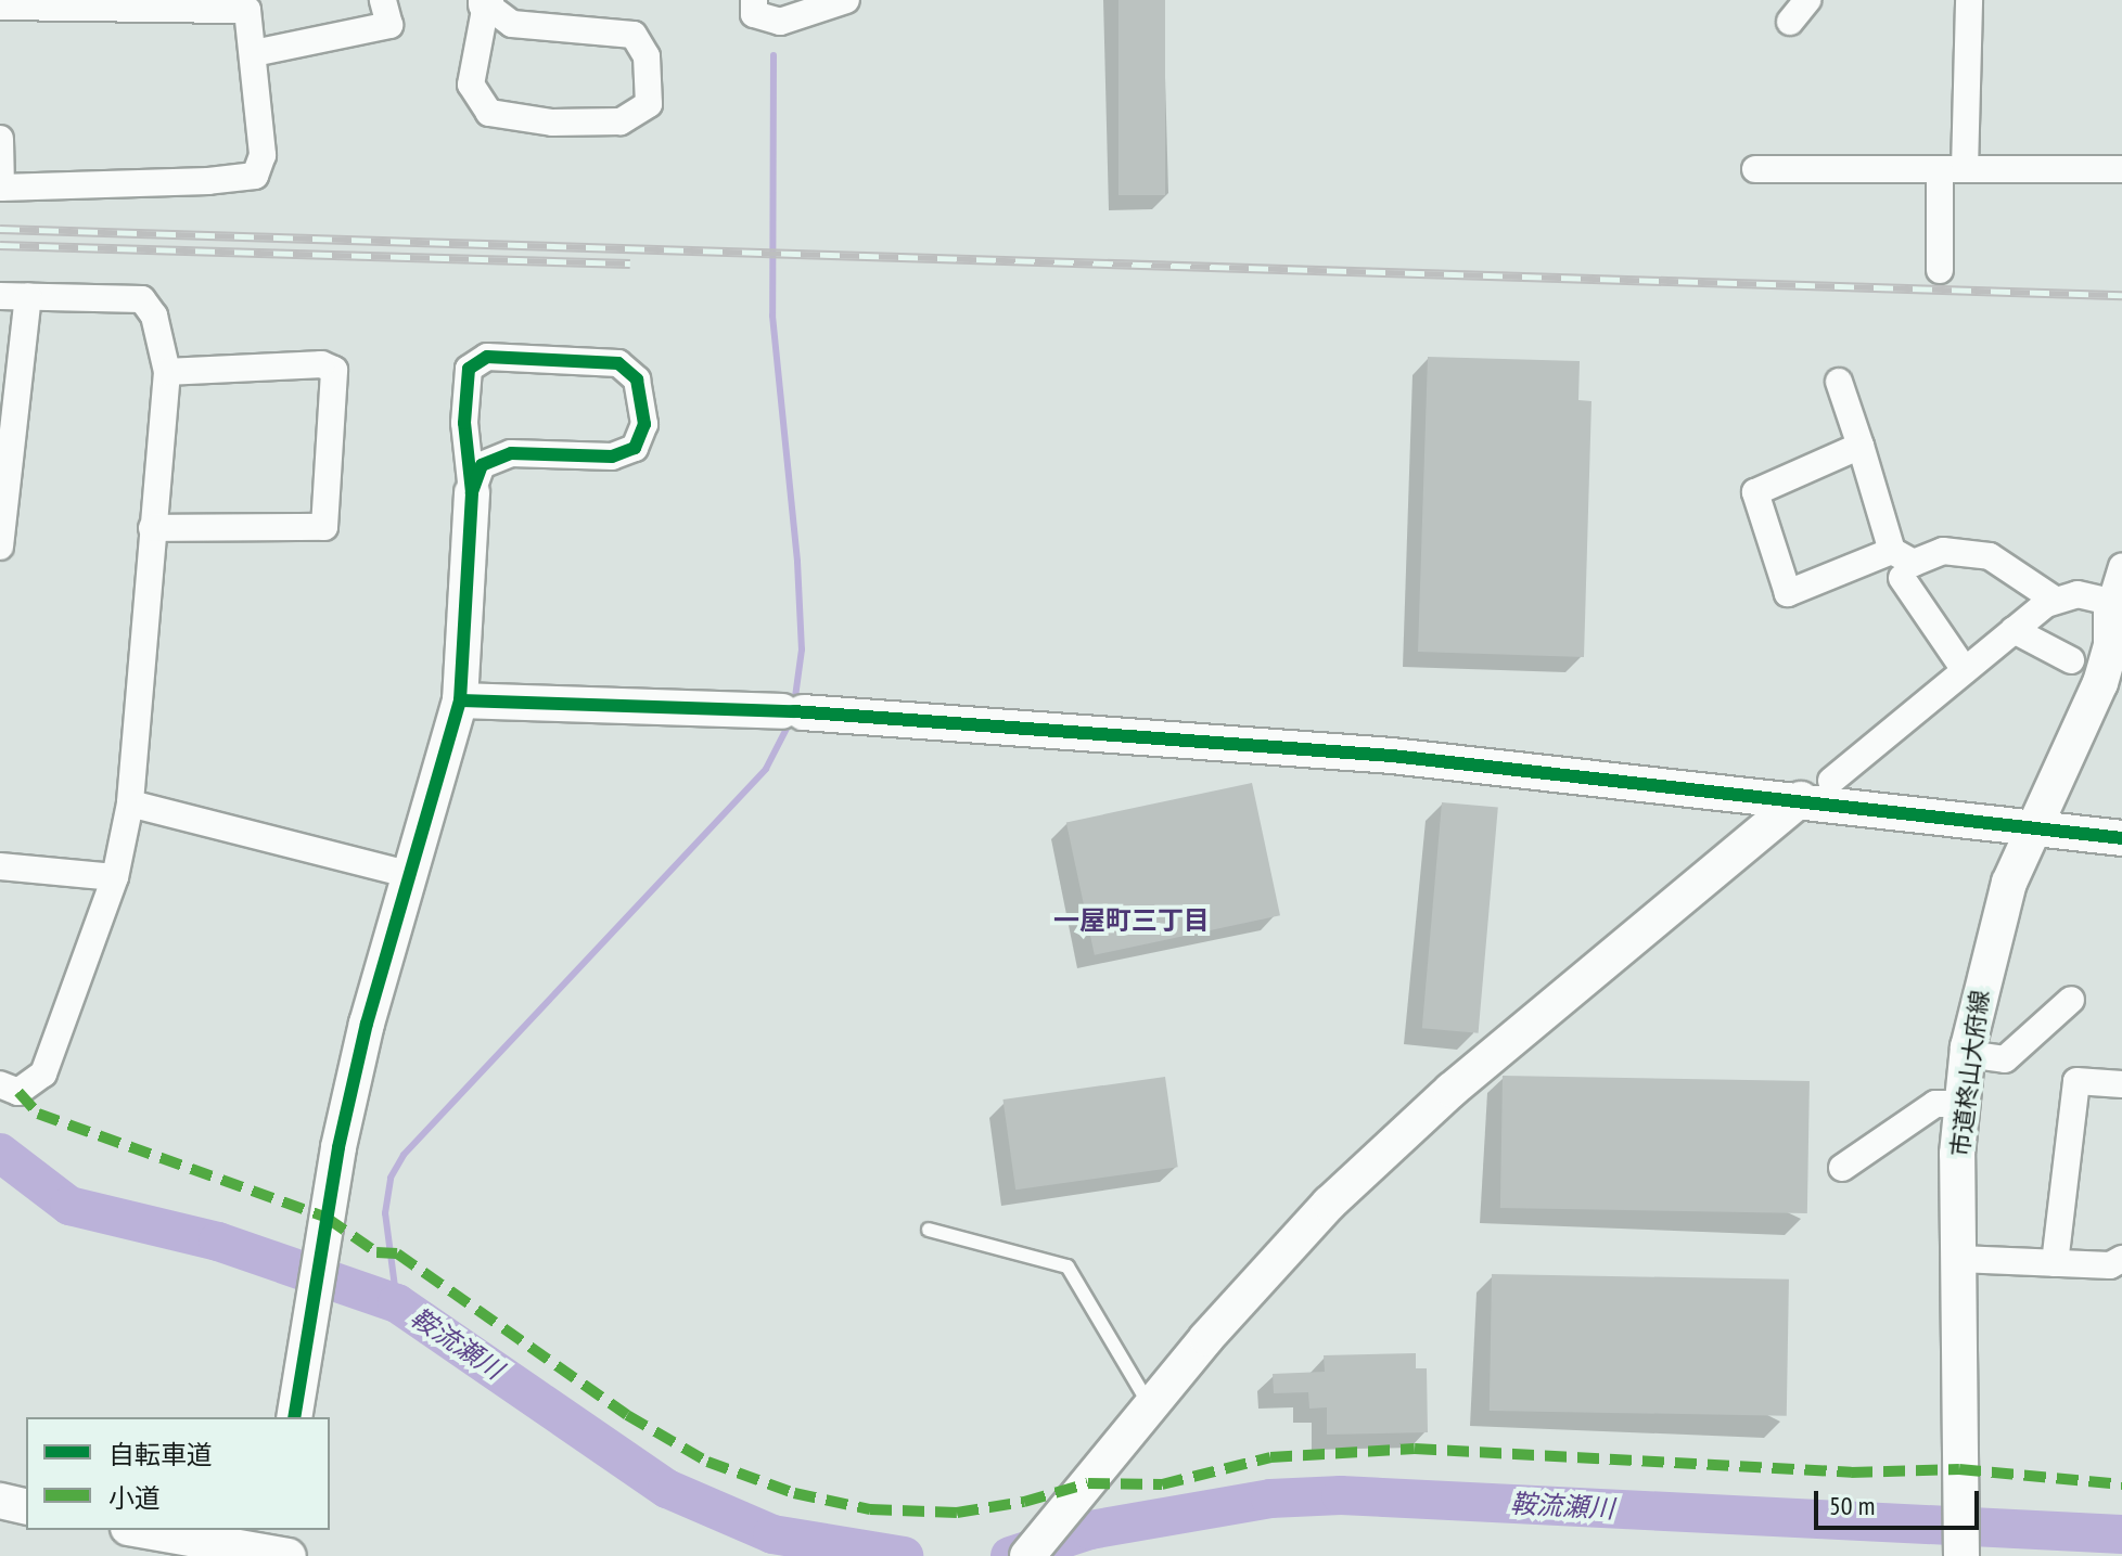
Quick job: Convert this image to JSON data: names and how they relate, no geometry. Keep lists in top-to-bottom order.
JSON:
{
  "streets": {
    "street": ["市道柊山大府線"]
  },
  "districts": ["一屋町三丁目"],
  "water": ["鞍流瀬川"],
  "legend": ["自転車道", "小道"],
  "scale_bar": "50 m"
}
